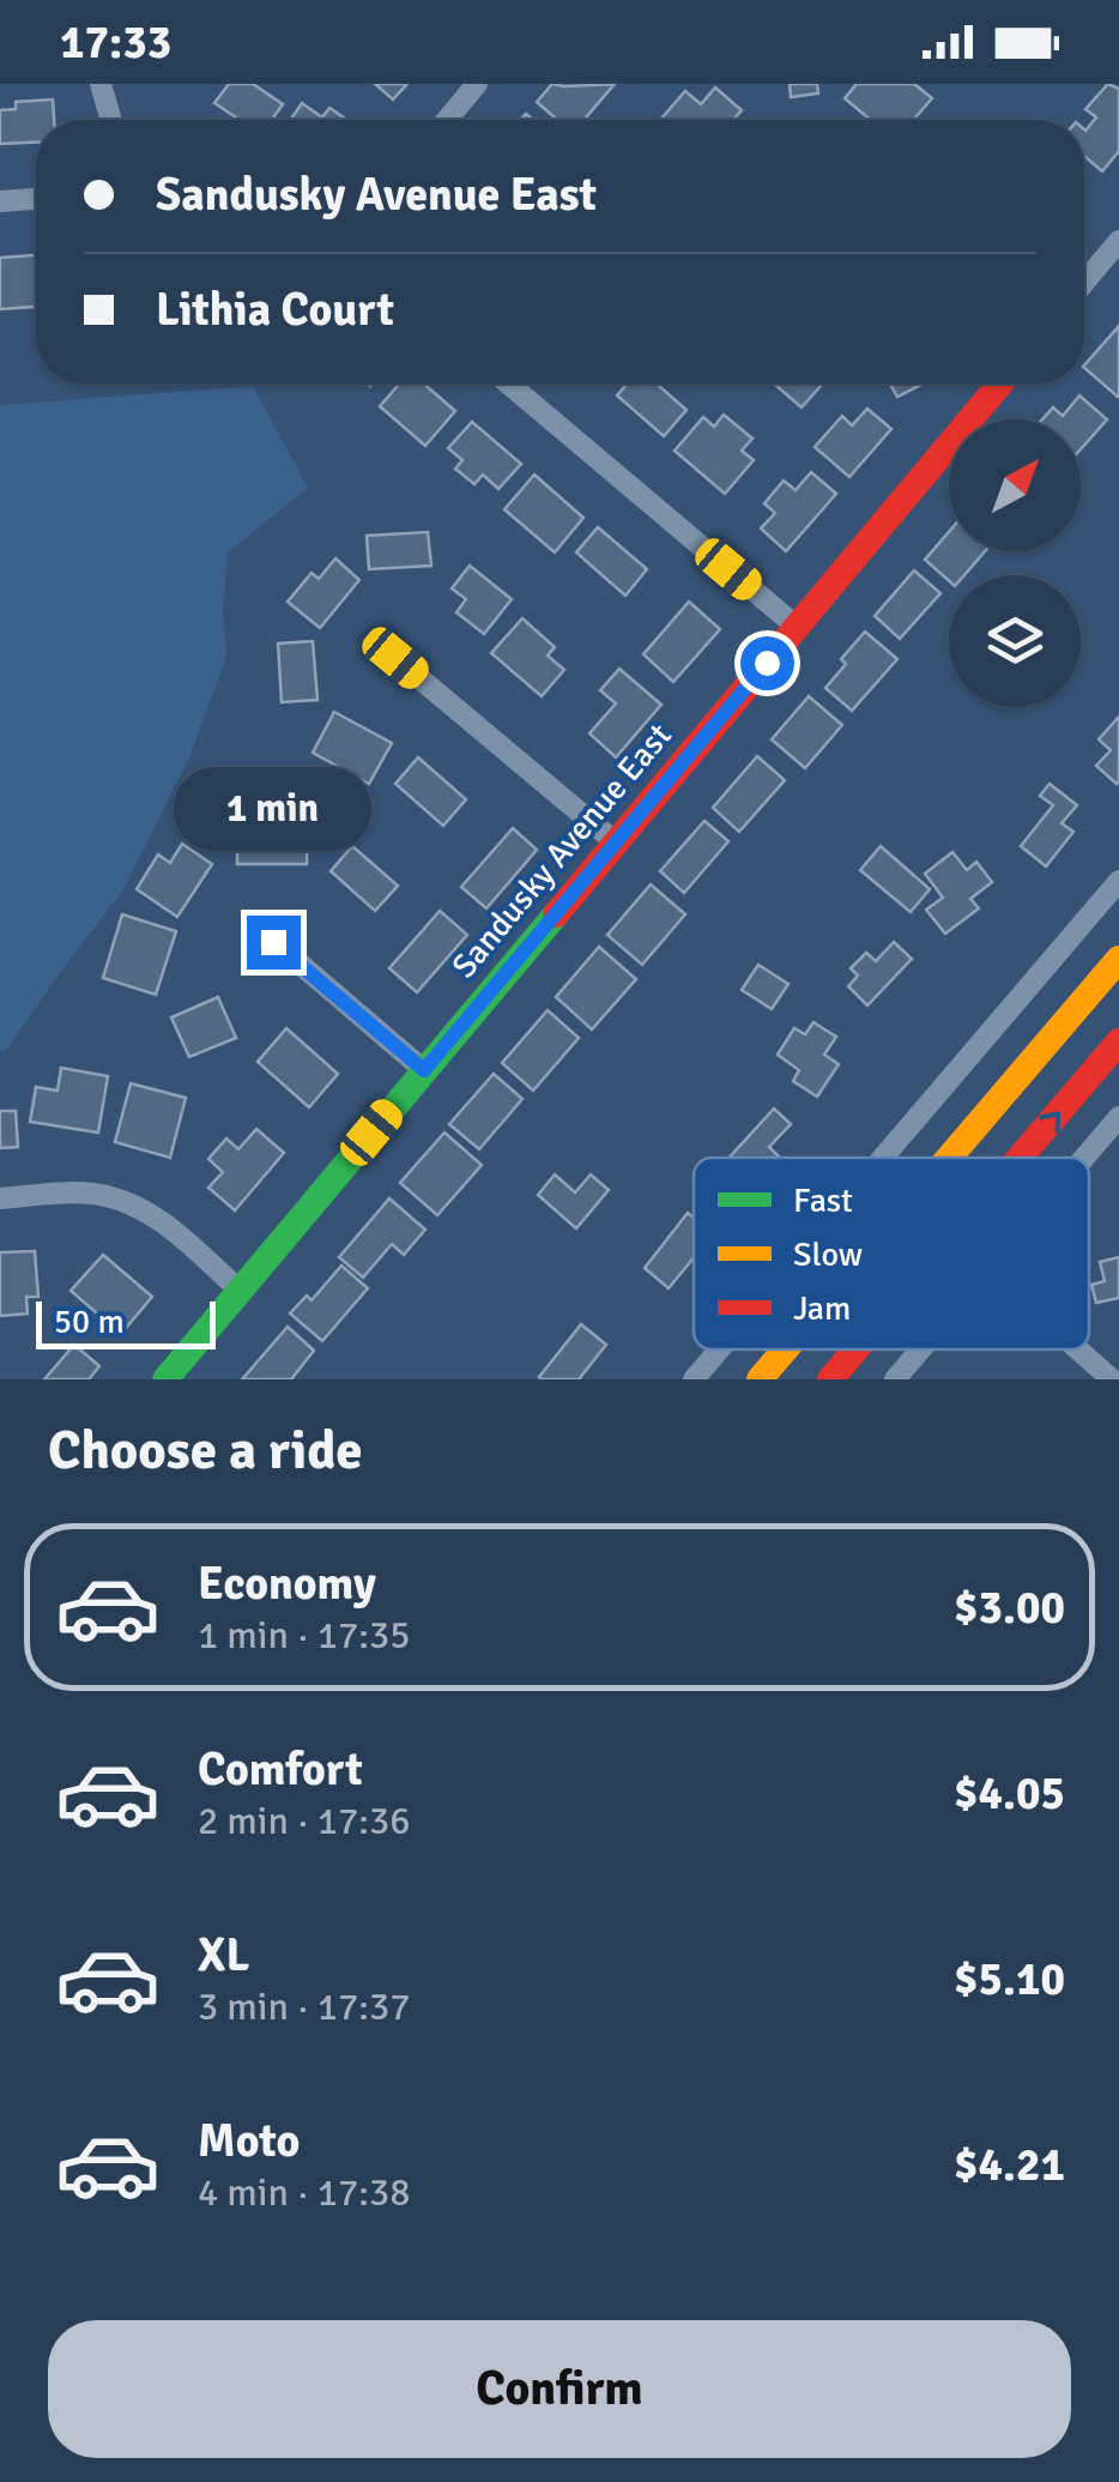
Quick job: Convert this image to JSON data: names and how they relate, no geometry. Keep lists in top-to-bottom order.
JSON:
{
  "streets": {
    "main road": ["Sandusky Avenue East"]
  },
  "legend": ["Fast", "Slow", "Jam"],
  "scale_bar": "50 m",
  "north": "top right",
  "page": {
    "status": "17:33",
    "banner": ["Sandusky Avenue East", "Lithia Court"],
    "bubble": "1 min",
    "scale": "50 m",
    "heading": "Choose a ride",
    "list": [
      {
        "name": "Economy",
        "note": "1 min · 17:35",
        "value": "$3.00"
      },
      {
        "name": "Comfort",
        "note": "2 min · 17:36",
        "value": "$4.05"
      },
      {
        "name": "XL",
        "note": "3 min · 17:37",
        "value": "$5.10"
      },
      {
        "name": "Moto",
        "note": "4 min · 17:38",
        "value": "$4.21"
      }
    ],
    "buttons": "Confirm"
  }
}
